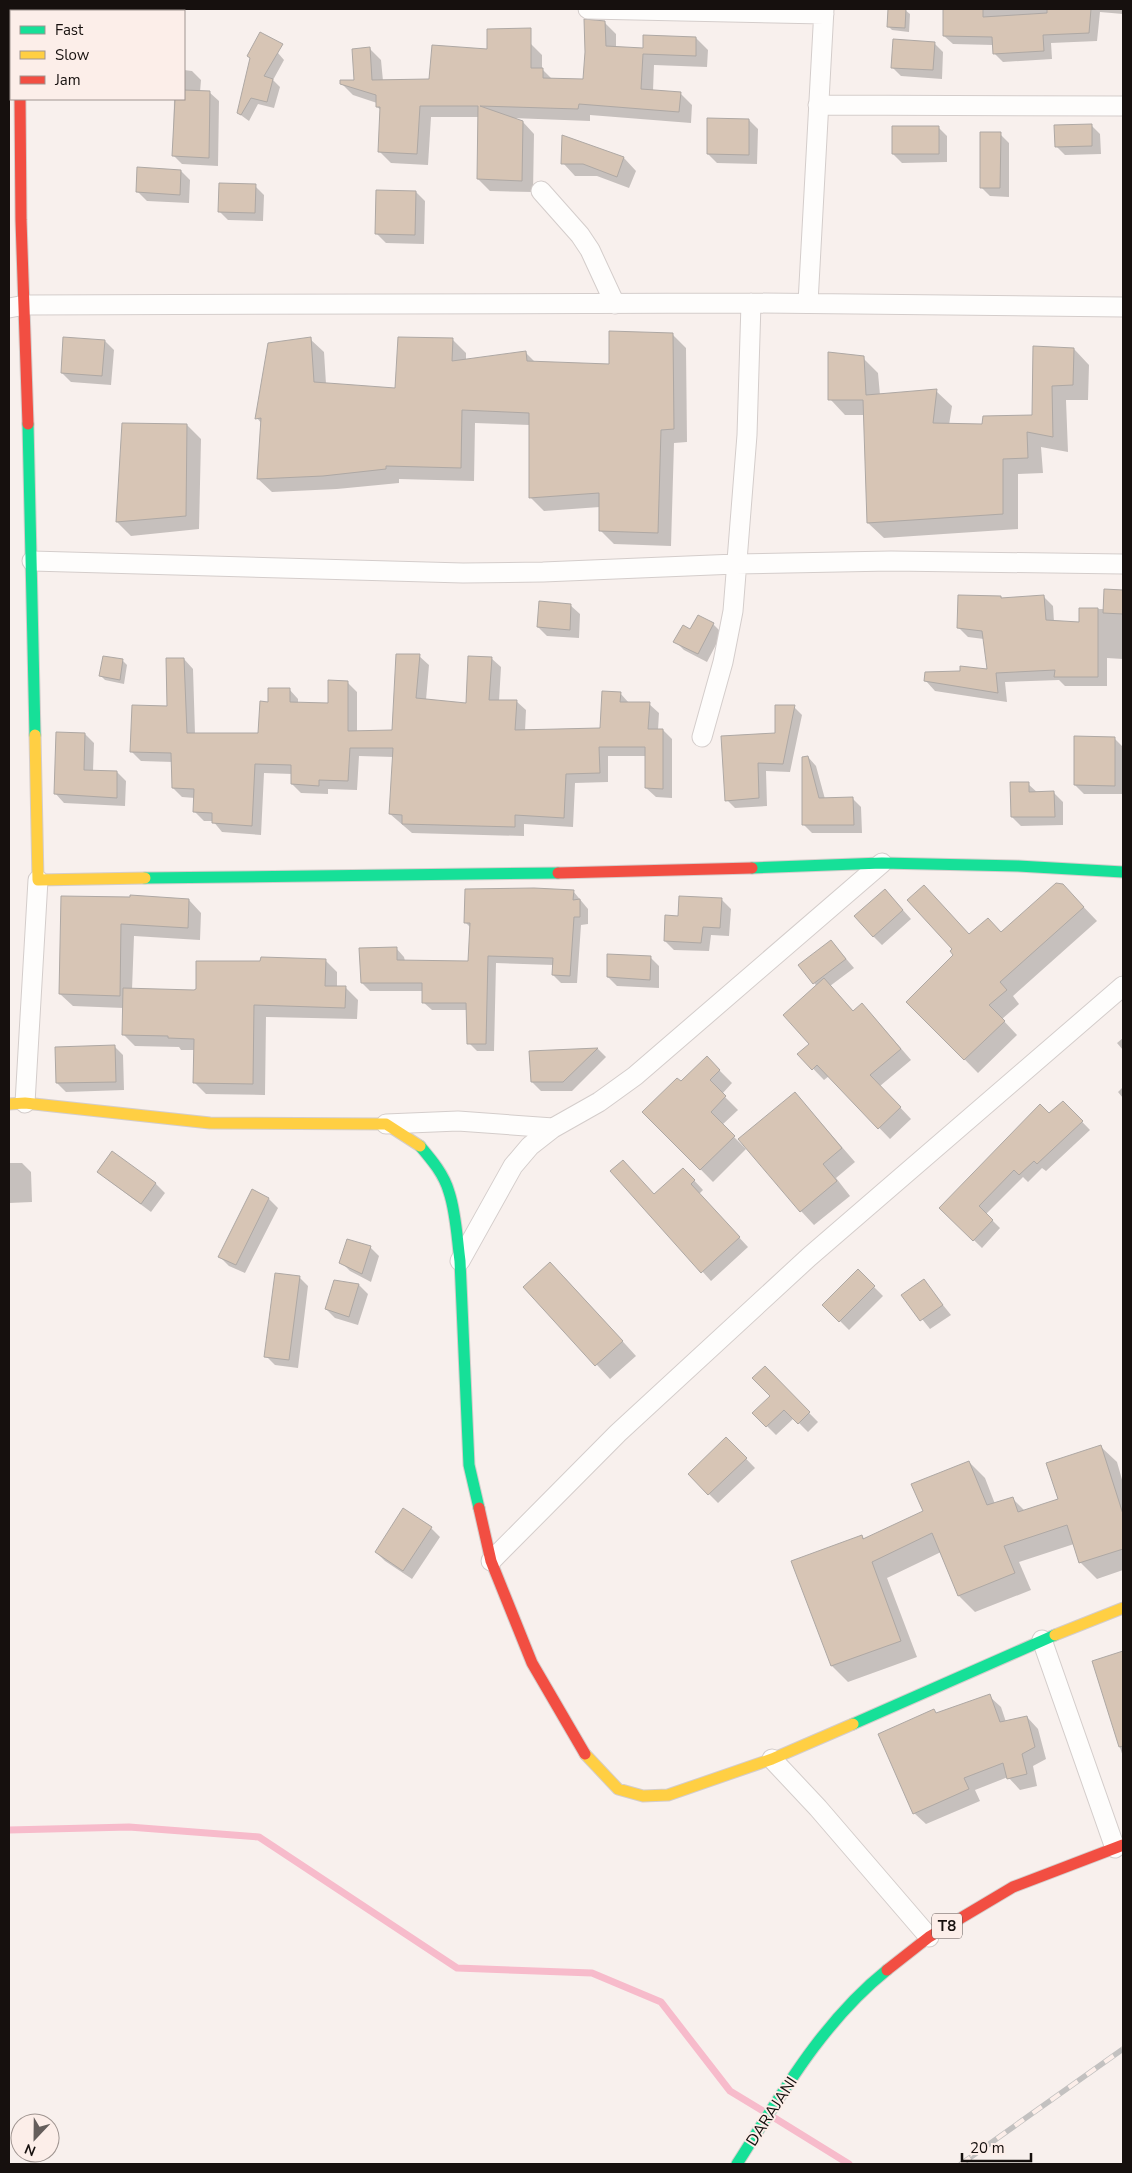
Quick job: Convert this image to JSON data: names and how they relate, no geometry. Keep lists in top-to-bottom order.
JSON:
{
  "streets": {
    "main road": ["T8", "DARAJANI"]
  },
  "crossings": [
    ["T8", "DARAJANI"]
  ],
  "legend": ["Fast", "Slow", "Jam"],
  "scale_bar": "20 m",
  "north": "bottom"
}
